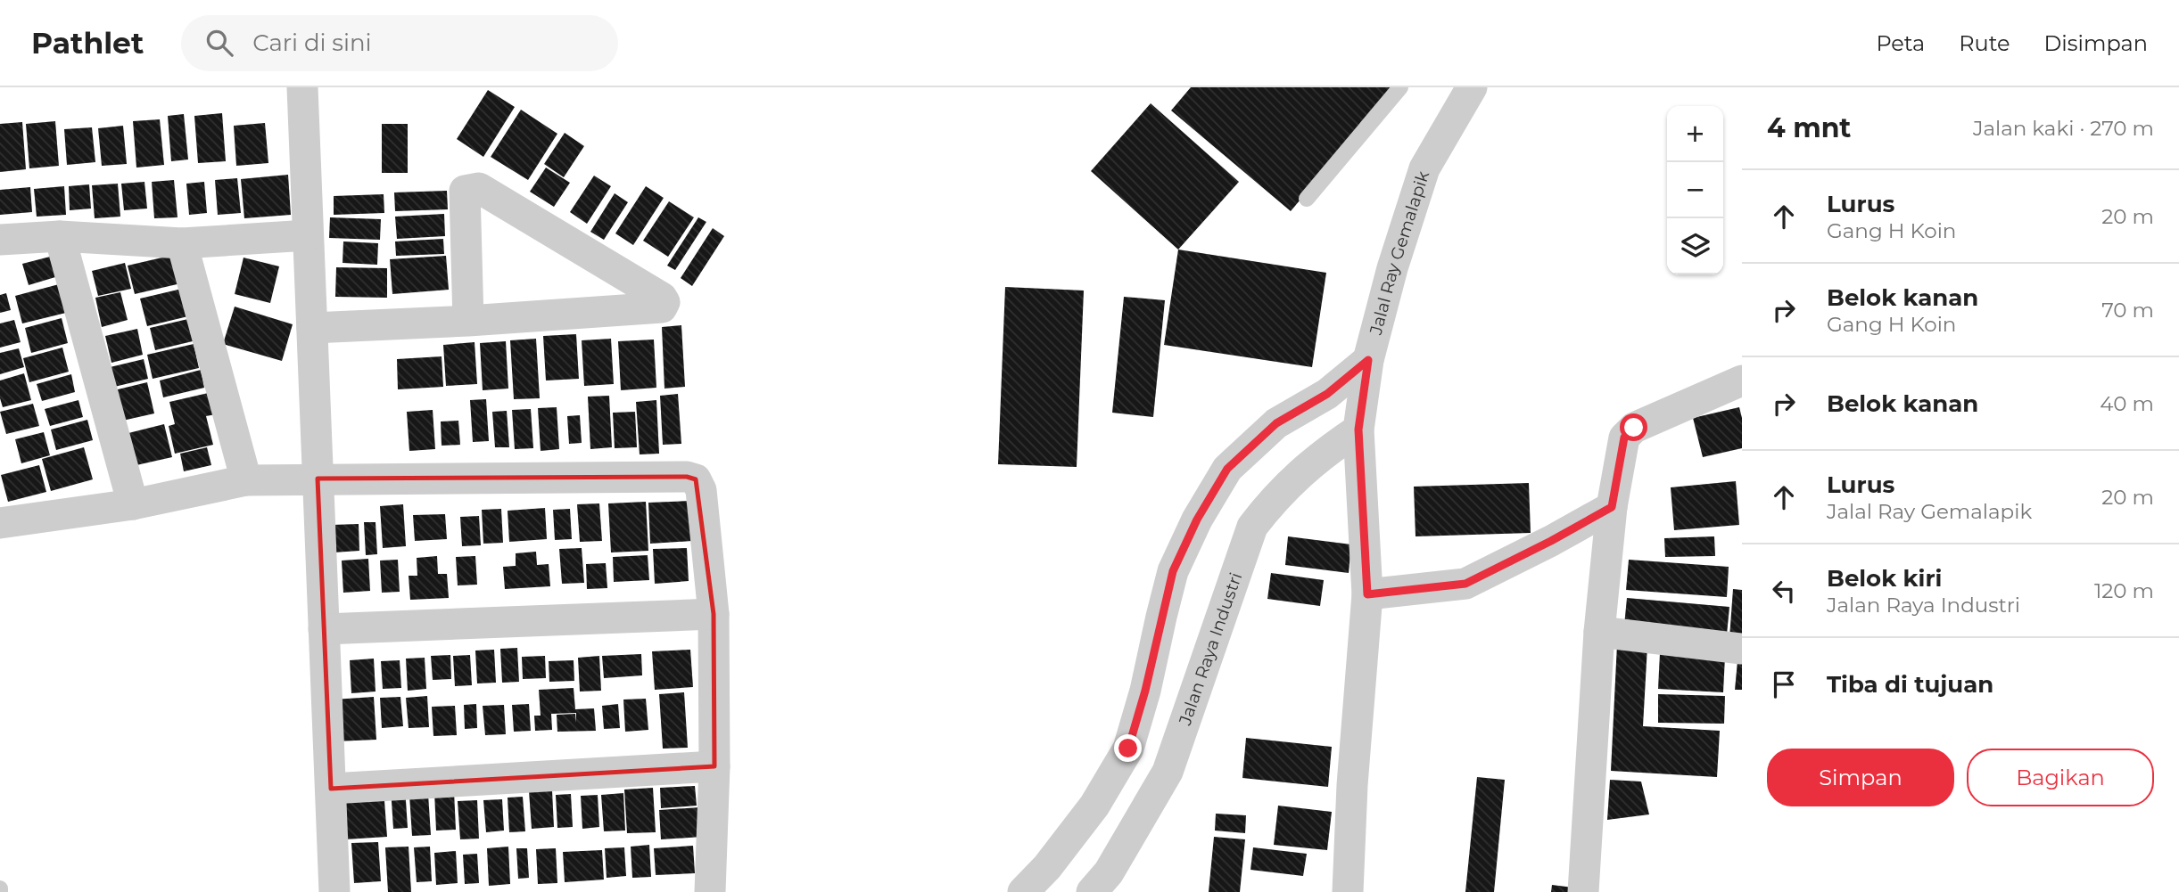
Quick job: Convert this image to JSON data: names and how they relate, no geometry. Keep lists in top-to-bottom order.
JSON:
{
  "streets": {
    "street": ["Jalal Ray Gemalapik", "Jalan Raya Industri"]
  },
  "crossings": [
    ["Jalal Ray Gemalapik", "Jalan Raya Industri"]
  ],
  "page": {
    "header": "Pathlet",
    "search": "Cari di sini",
    "nav": ["Peta", "Rute", "Disimpan"],
    "heading": ["4 mnt", "Jalan kaki · 270 m"],
    "map_buttons": ["+", "−"],
    "list": [
      ["Lurus", "Gang H Koin", "20 m"],
      ["Belok kanan", "Gang H Koin", "70 m"],
      ["Belok kanan", "40 m"],
      ["Lurus", "Jalal Ray Gemalapik", "20 m"],
      ["Belok kiri", "Jalan Raya Industri", "120 m"],
      "Tiba di tujuan"
    ],
    "buttons": ["Simpan", "Bagikan"]
  }
}
